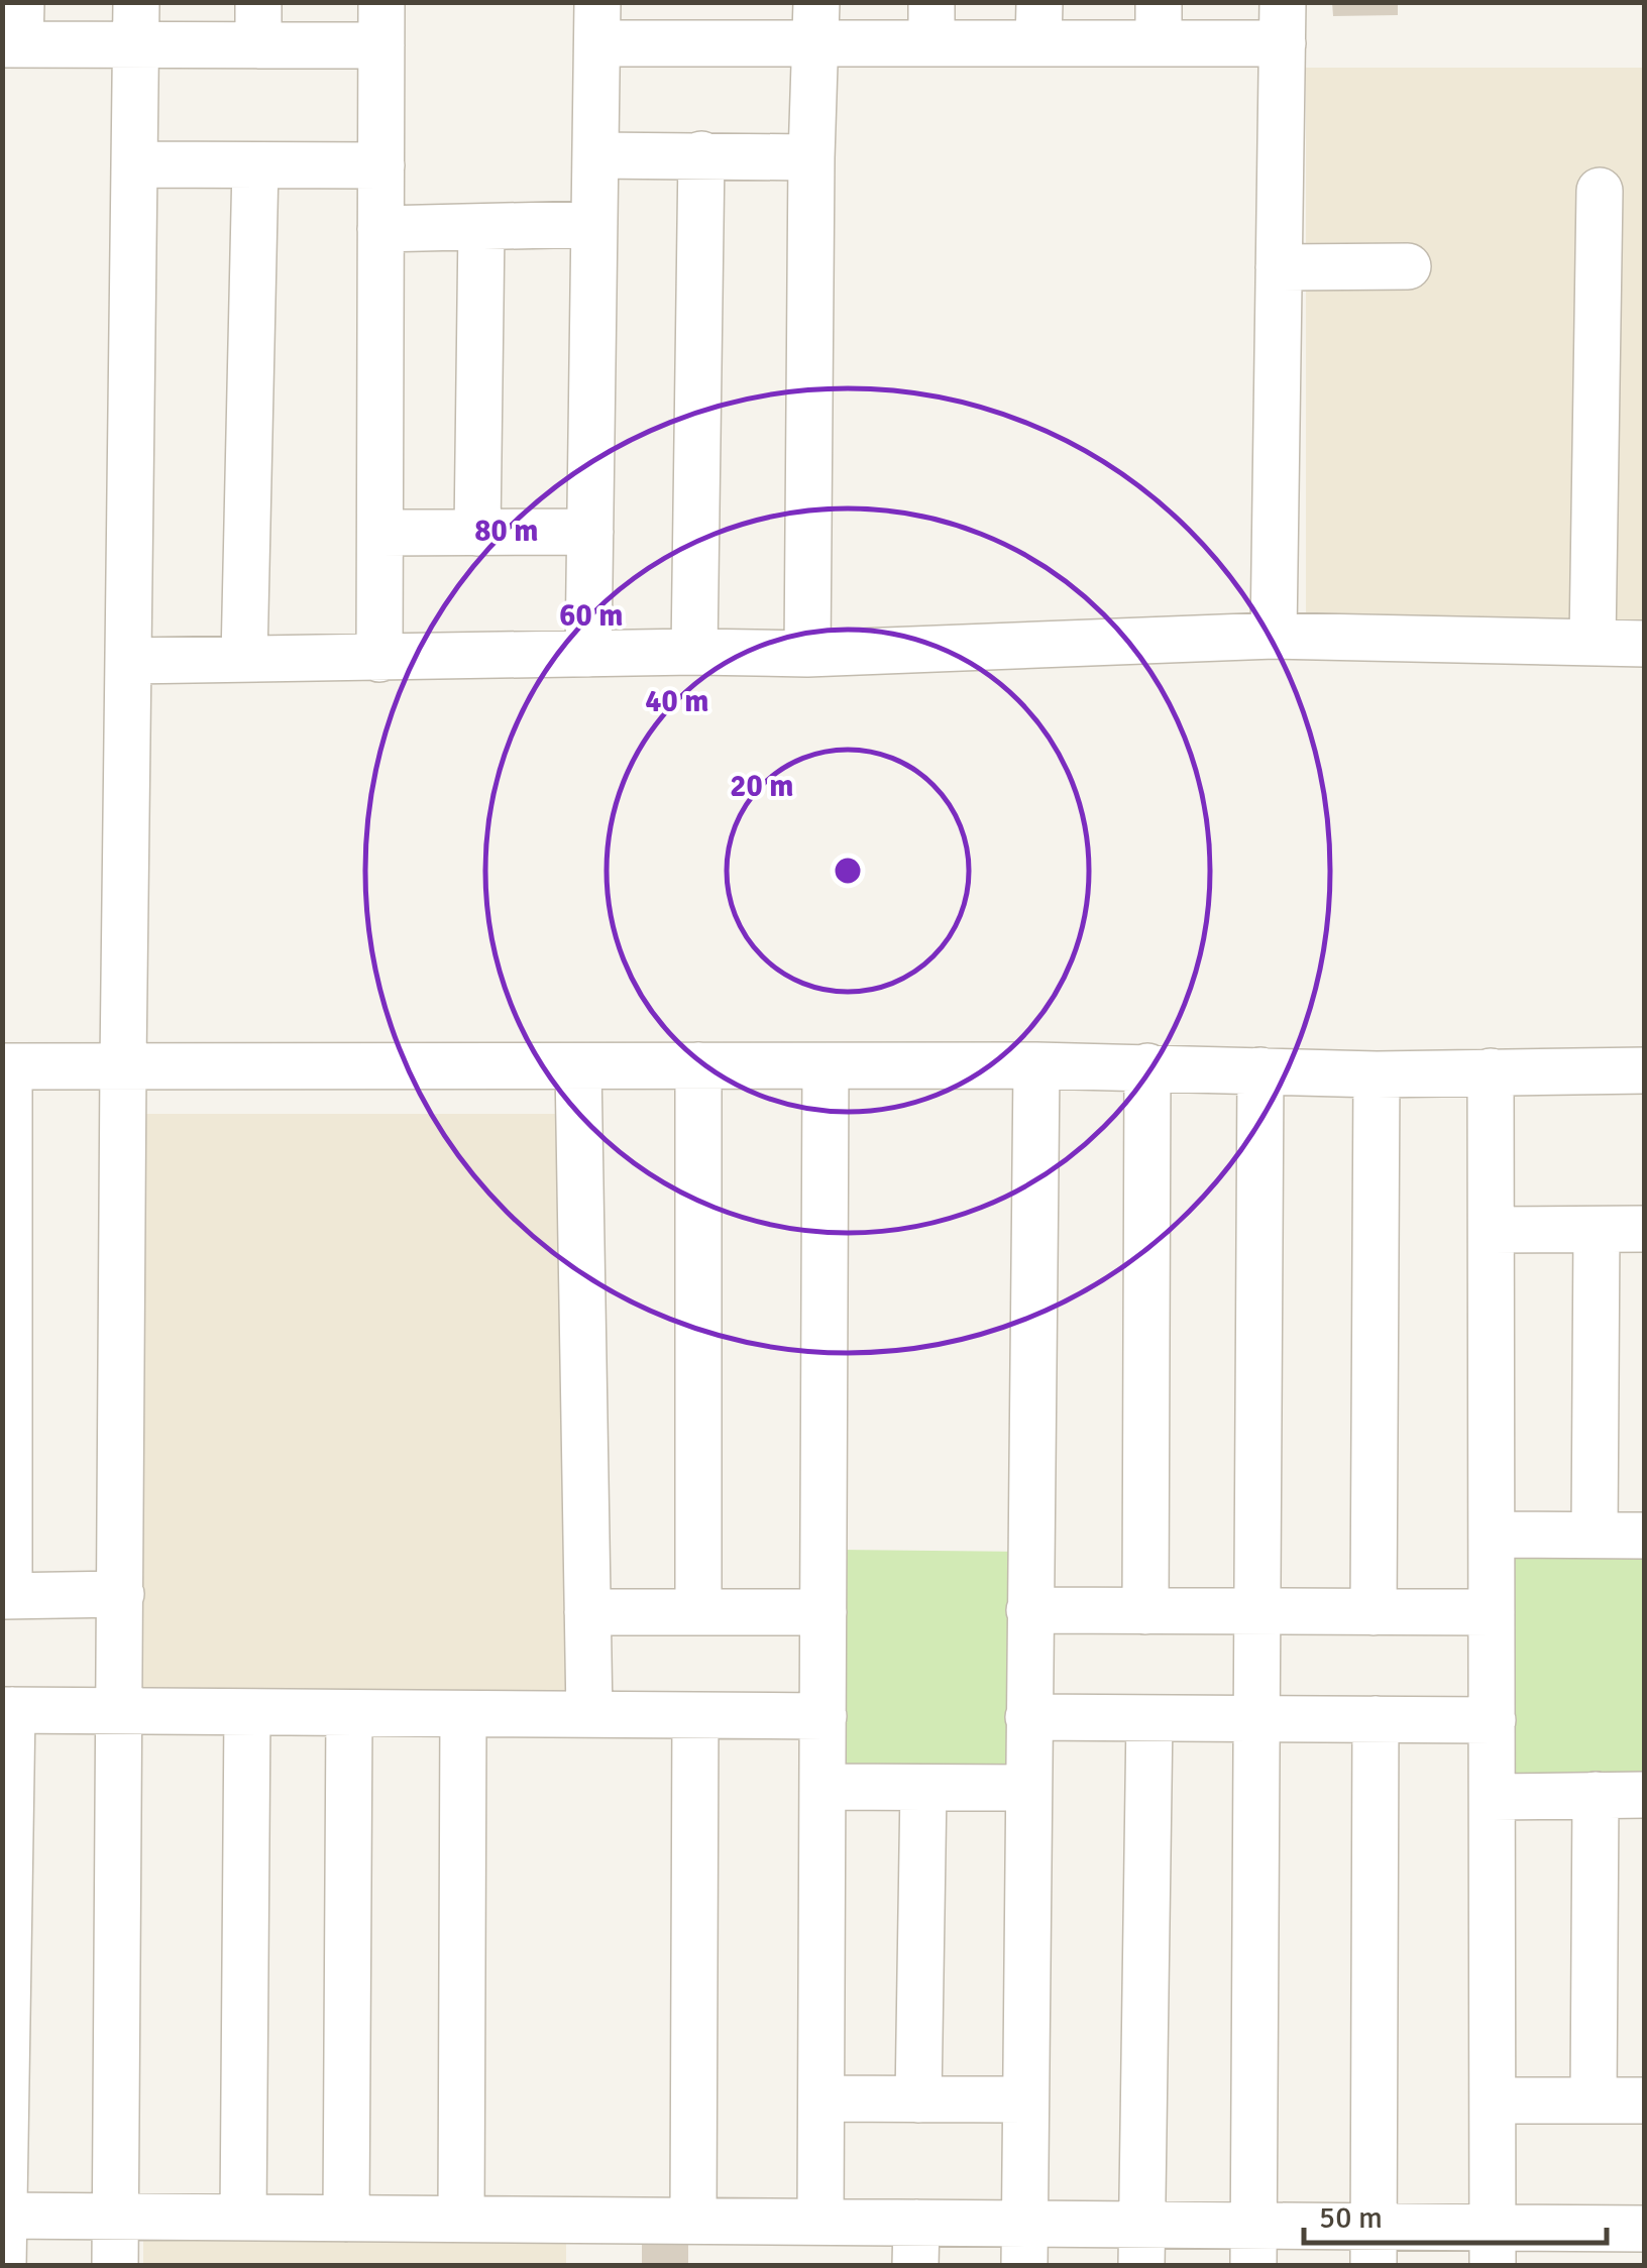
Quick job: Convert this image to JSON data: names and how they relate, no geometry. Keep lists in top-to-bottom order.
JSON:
{
  "scale_bar": "50 m",
  "rings": [
    "80 m",
    "60 m",
    "40 m",
    "20 m"
  ]
}
